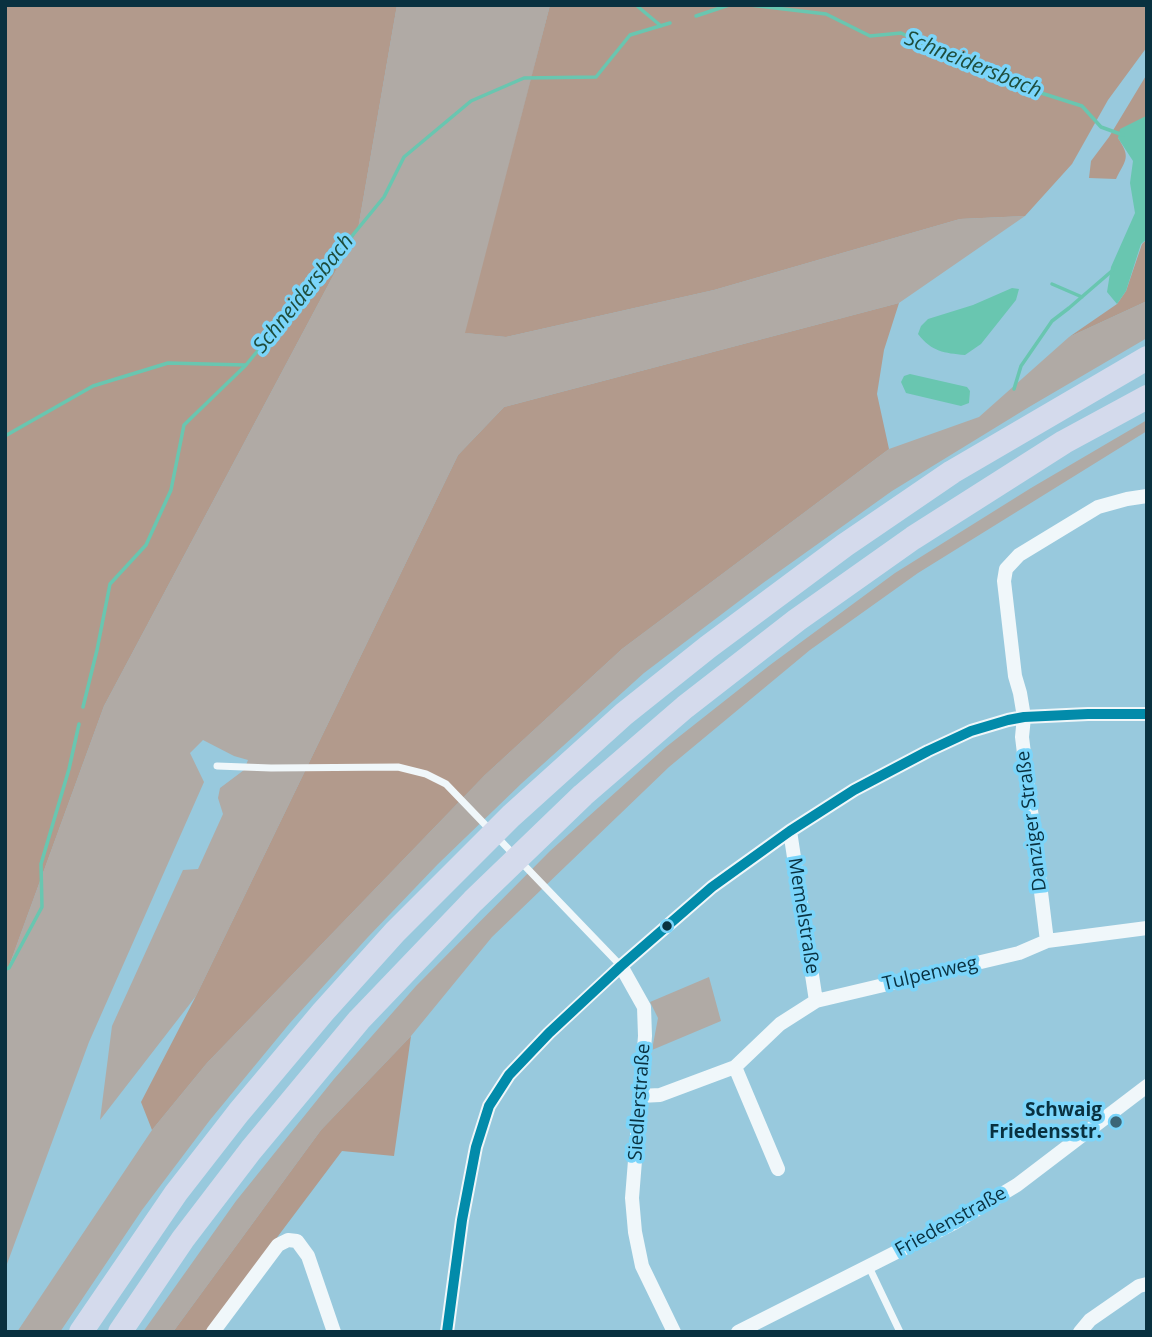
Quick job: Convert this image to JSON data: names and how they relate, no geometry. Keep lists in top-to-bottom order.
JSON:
{
  "streets": {
    "street": [
      "Danziger Straße",
      "Memelstraße",
      "Tulpenweg",
      "Siedlerstraße",
      "Friedenstraße"
    ]
  },
  "crossings": [
    ["Danziger Straße", "Tulpenweg"],
    ["Memelstraße", "Tulpenweg"],
    ["Tulpenweg", "Siedlerstraße"]
  ],
  "water": ["Schneidersbach"],
  "places": ["Schwaig Friedensstr."]
}
